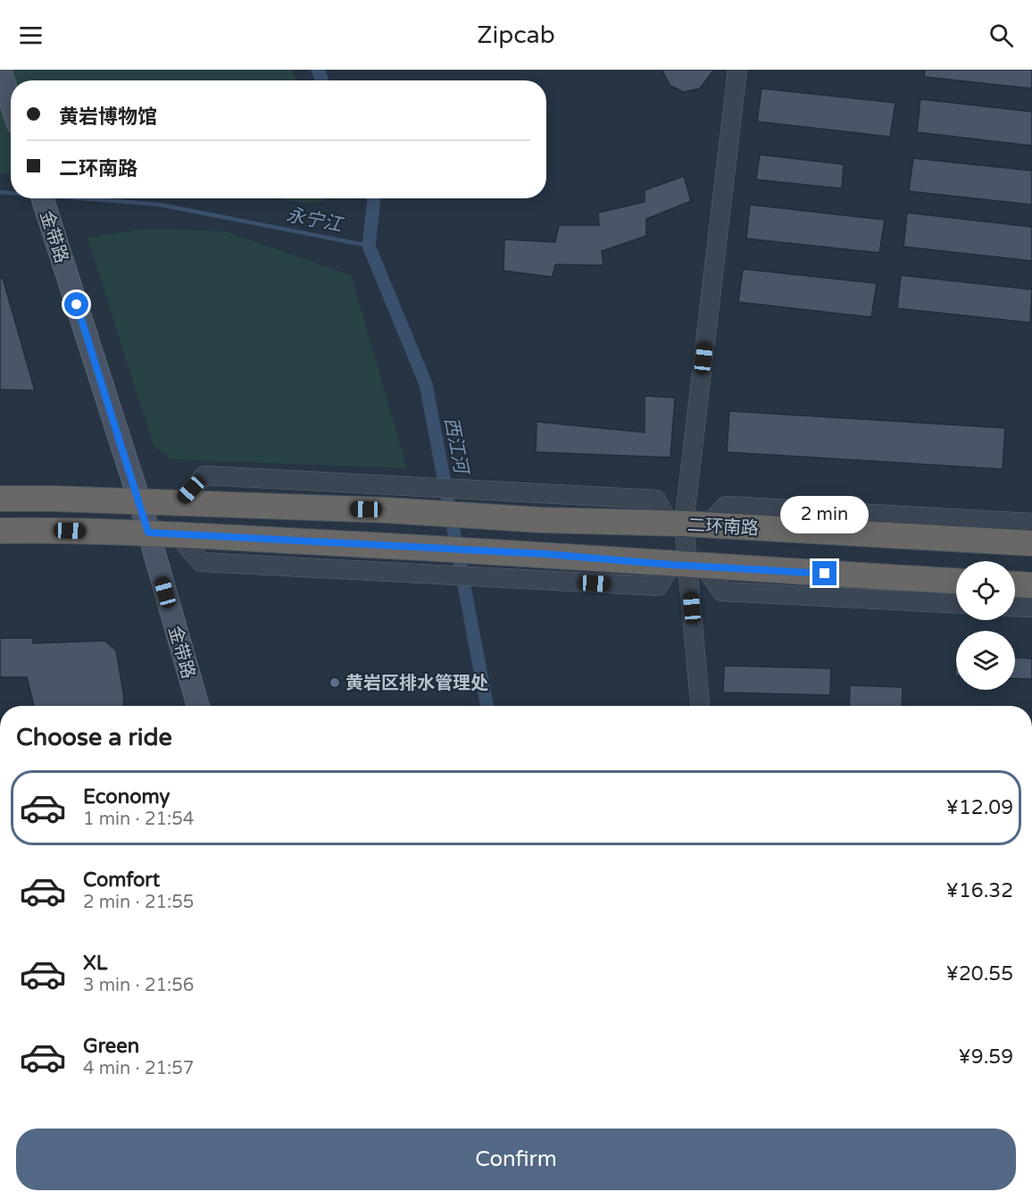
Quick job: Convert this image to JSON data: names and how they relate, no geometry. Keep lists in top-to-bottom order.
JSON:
{
  "streets": {
    "highway": ["二环南路"],
    "main road": ["金带路"]
  },
  "crossings": [
    ["金带路", "二环南路"]
  ],
  "water": ["永宁江", "西江河"],
  "places": ["黄岩区排水管理处"],
  "page": {
    "header": "Zipcab",
    "banner": ["黄岩博物馆", "二环南路"],
    "bubble": "2 min",
    "heading": "Choose a ride",
    "list": [
      {
        "name": "Economy",
        "note": "1 min · 21:54",
        "value": "¥12.09"
      },
      {
        "name": "Comfort",
        "note": "2 min · 21:55",
        "value": "¥16.32"
      },
      {
        "name": "XL",
        "note": "3 min · 21:56",
        "value": "¥20.55"
      },
      {
        "name": "Green",
        "note": "4 min · 21:57",
        "value": "¥9.59"
      }
    ],
    "buttons": "Confirm"
  }
}
